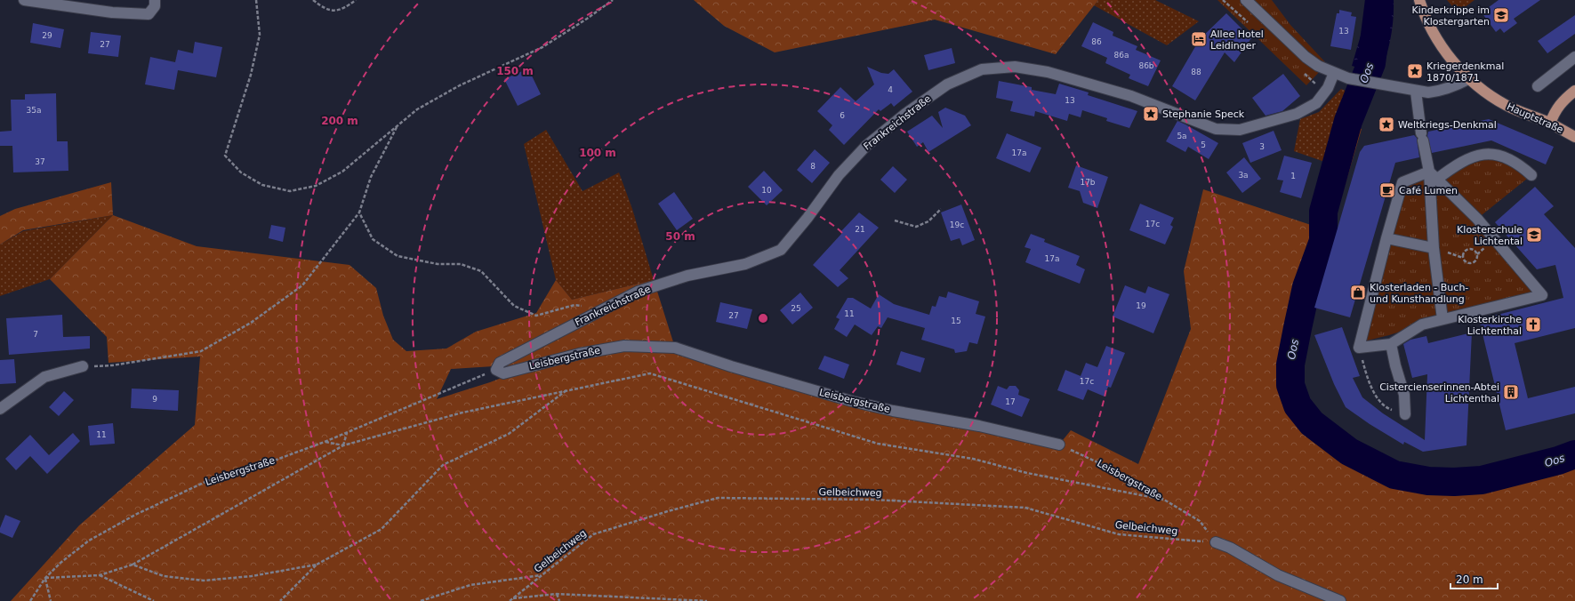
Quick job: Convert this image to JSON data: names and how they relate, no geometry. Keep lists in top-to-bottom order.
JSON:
{
  "streets": {
    "main road": ["Hauptstraße"],
    "street": ["Frankreichstraße", "Leisbergstraße"],
    "path": ["Gelbeichweg"]
  },
  "crossings": [
    ["Frankreichstraße", "Leisbergstraße"]
  ],
  "water": ["Oos"],
  "places": {
    "school or university": ["Kinderkrippe im Klostergarten", "Klosterschule Lichtental"],
    "hotel": ["Allee Hotel Leidinger"],
    "place": ["Kriegerdenkmal 1870/1871", "Stephanie Speck", "Weltkriegs-Denkmal"],
    "cafe": ["Café Lumen"],
    "shop": ["Klosterladen - Buch- und Kunsthandlung"],
    "church": ["Klosterkirche Lichtenthal"],
    "building": ["Cistercienserinnen-Abtei Lichtenthal"]
  },
  "house_numbers": [
    "13",
    "29",
    "86",
    "27",
    "86a",
    "86b",
    "88",
    "4",
    "13",
    "35a",
    "6",
    "5a",
    "5",
    "3",
    "17a",
    "37",
    "8",
    "3a",
    "1",
    "17b",
    "10",
    "17c",
    "19c",
    "21",
    "17a",
    "19",
    "25",
    "11",
    "27",
    "15",
    "7",
    "17c",
    "9",
    "17",
    "11"
  ],
  "scale_bar": "20 m",
  "rings": [
    "150 m",
    "200 m",
    "100 m",
    "50 m"
  ]
}
